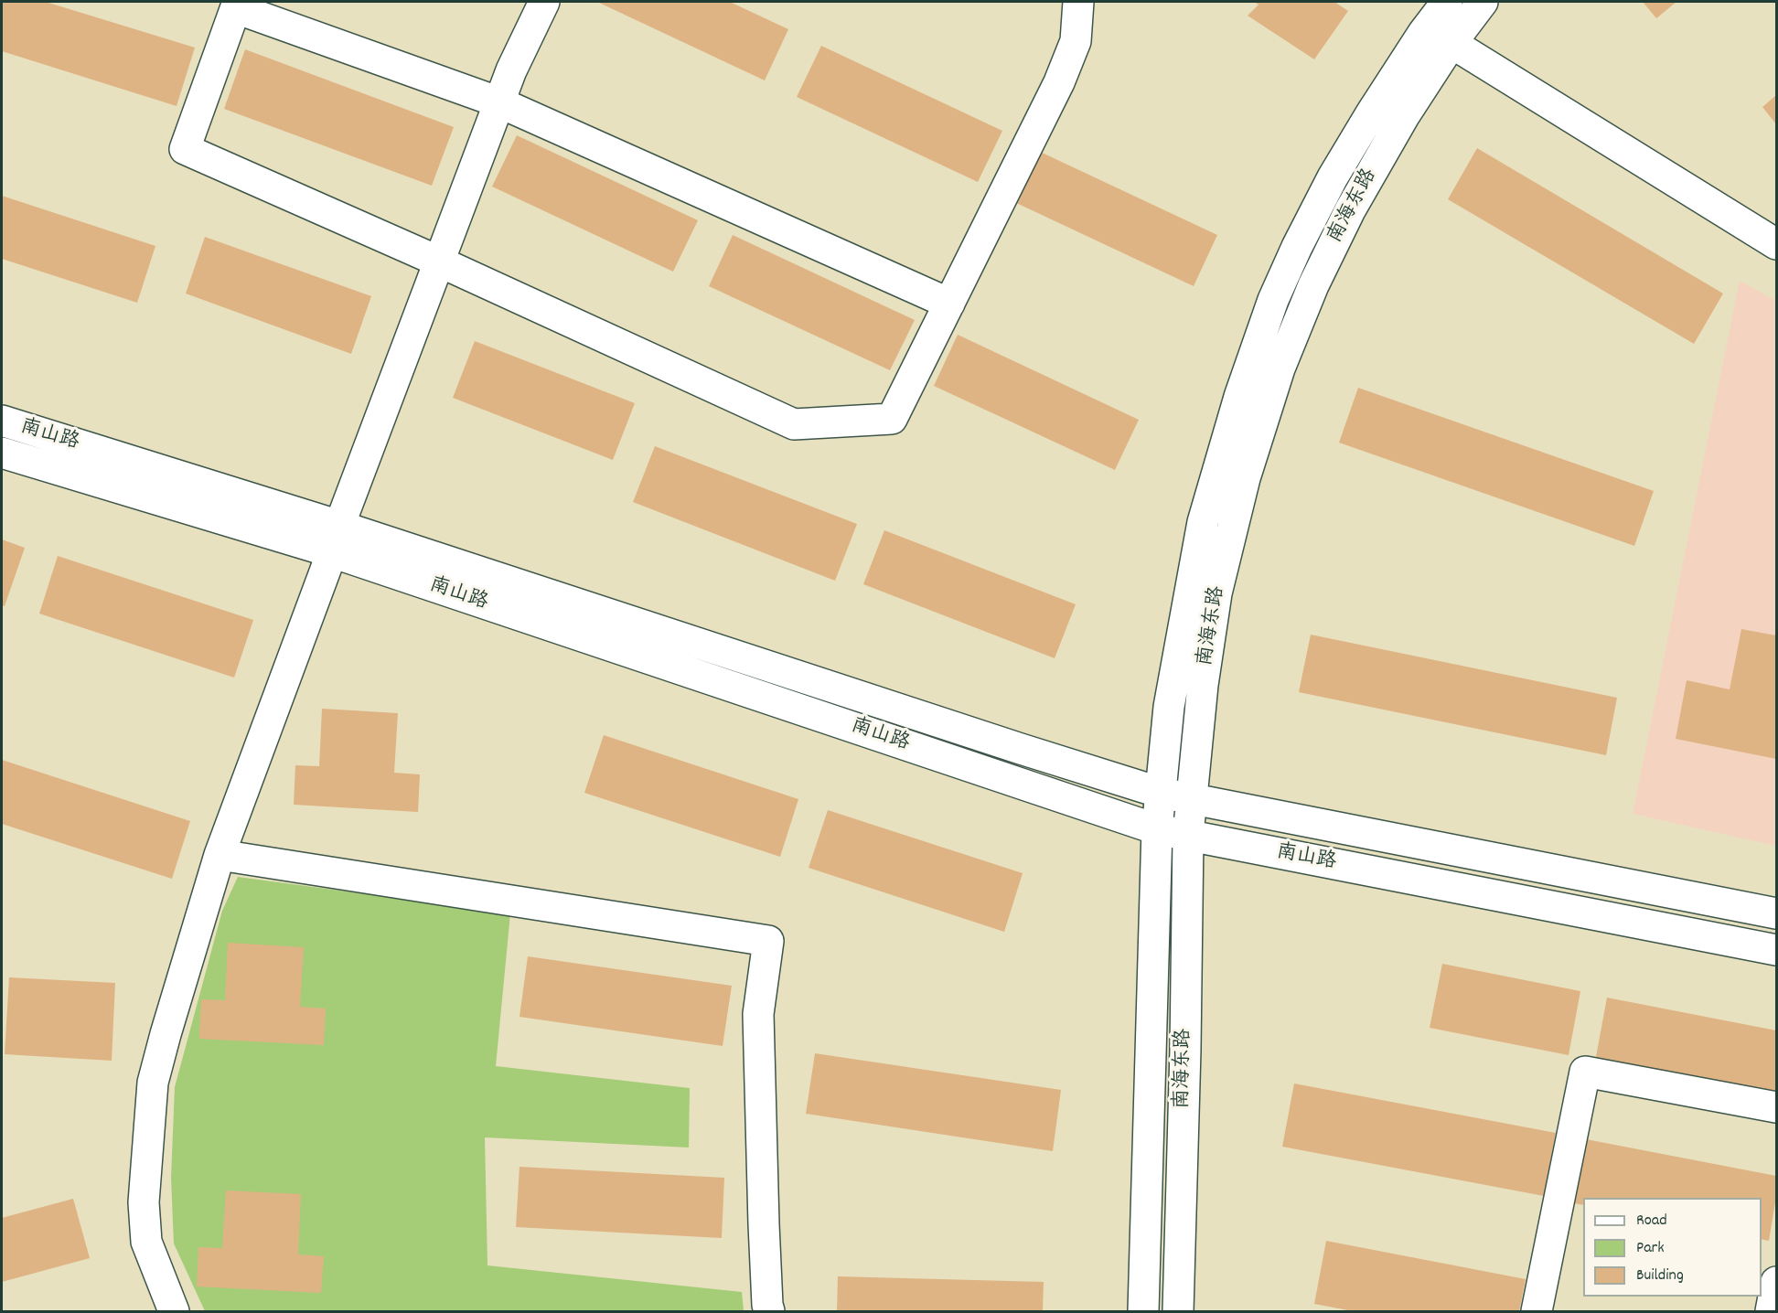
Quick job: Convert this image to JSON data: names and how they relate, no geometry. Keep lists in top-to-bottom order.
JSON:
{
  "streets": {
    "street": ["南海东路", "南山路"]
  },
  "crossings": [
    ["南海东路", "南山路"]
  ],
  "legend": ["Road", "Park", "Building"]
}
